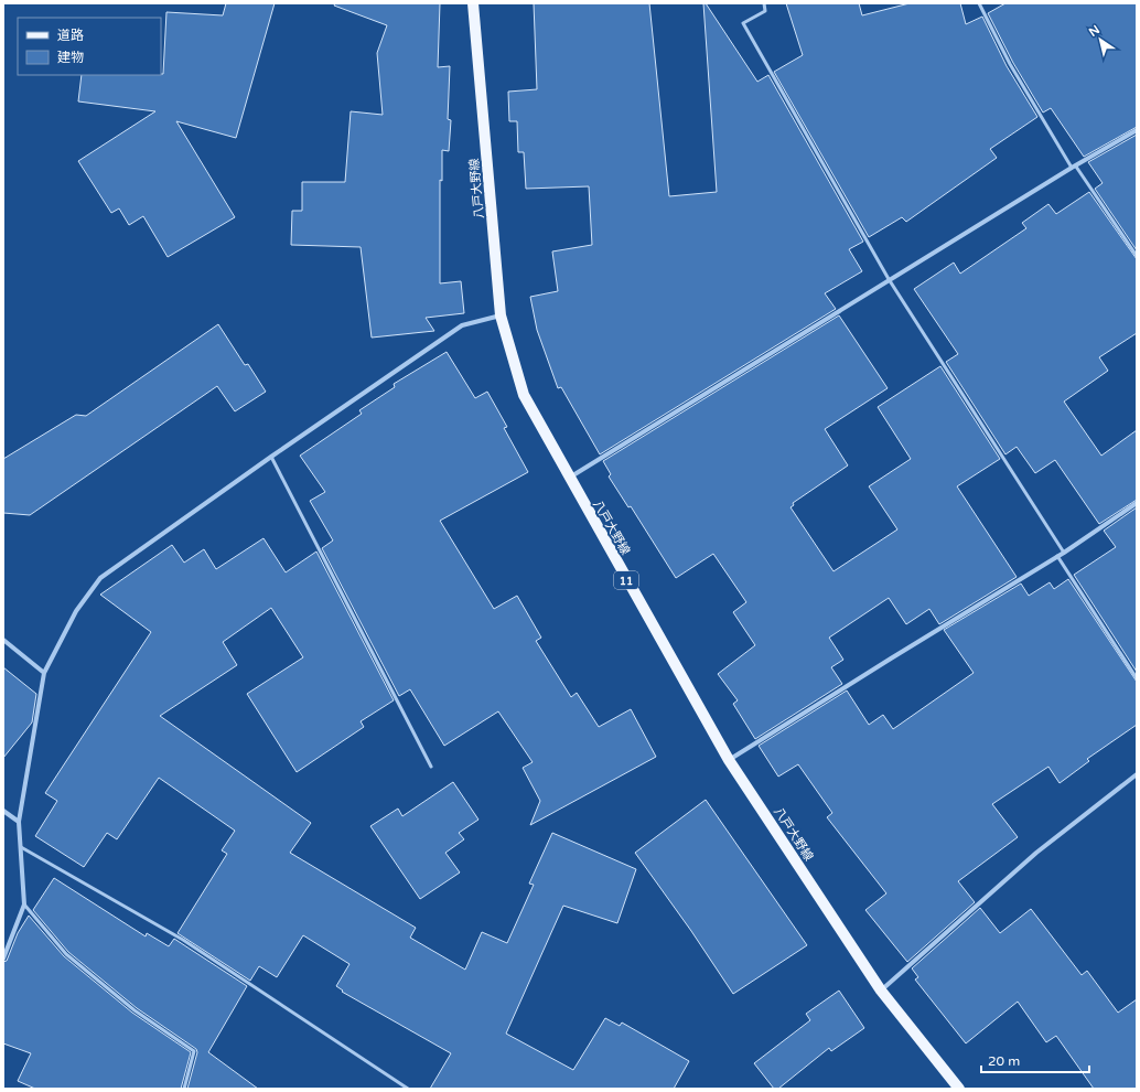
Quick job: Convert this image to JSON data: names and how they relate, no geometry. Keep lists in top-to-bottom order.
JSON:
{
  "streets": {
    "main road": ["八戸大野線", "11"]
  },
  "legend": ["道路", "建物"],
  "scale_bar": "20 m",
  "north": "top left"
}
